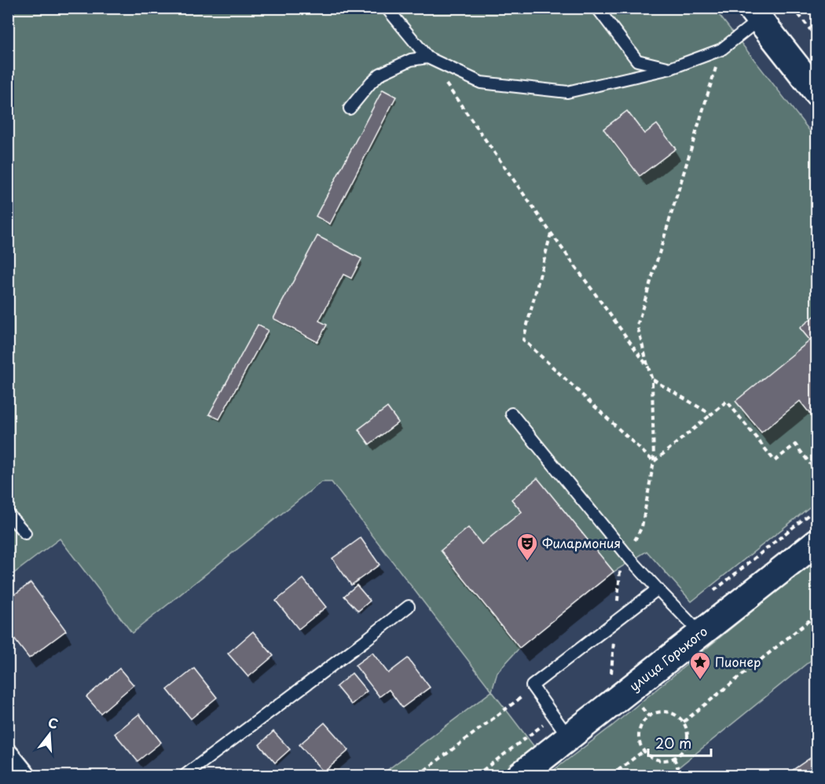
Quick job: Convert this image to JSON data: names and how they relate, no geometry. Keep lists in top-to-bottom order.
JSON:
{
  "streets": {
    "street": ["улица Горького"]
  },
  "places": {
    "theatre": ["Филармония"],
    "place": ["Пионер"]
  },
  "scale_bar": "20 m",
  "north": "top"
}
